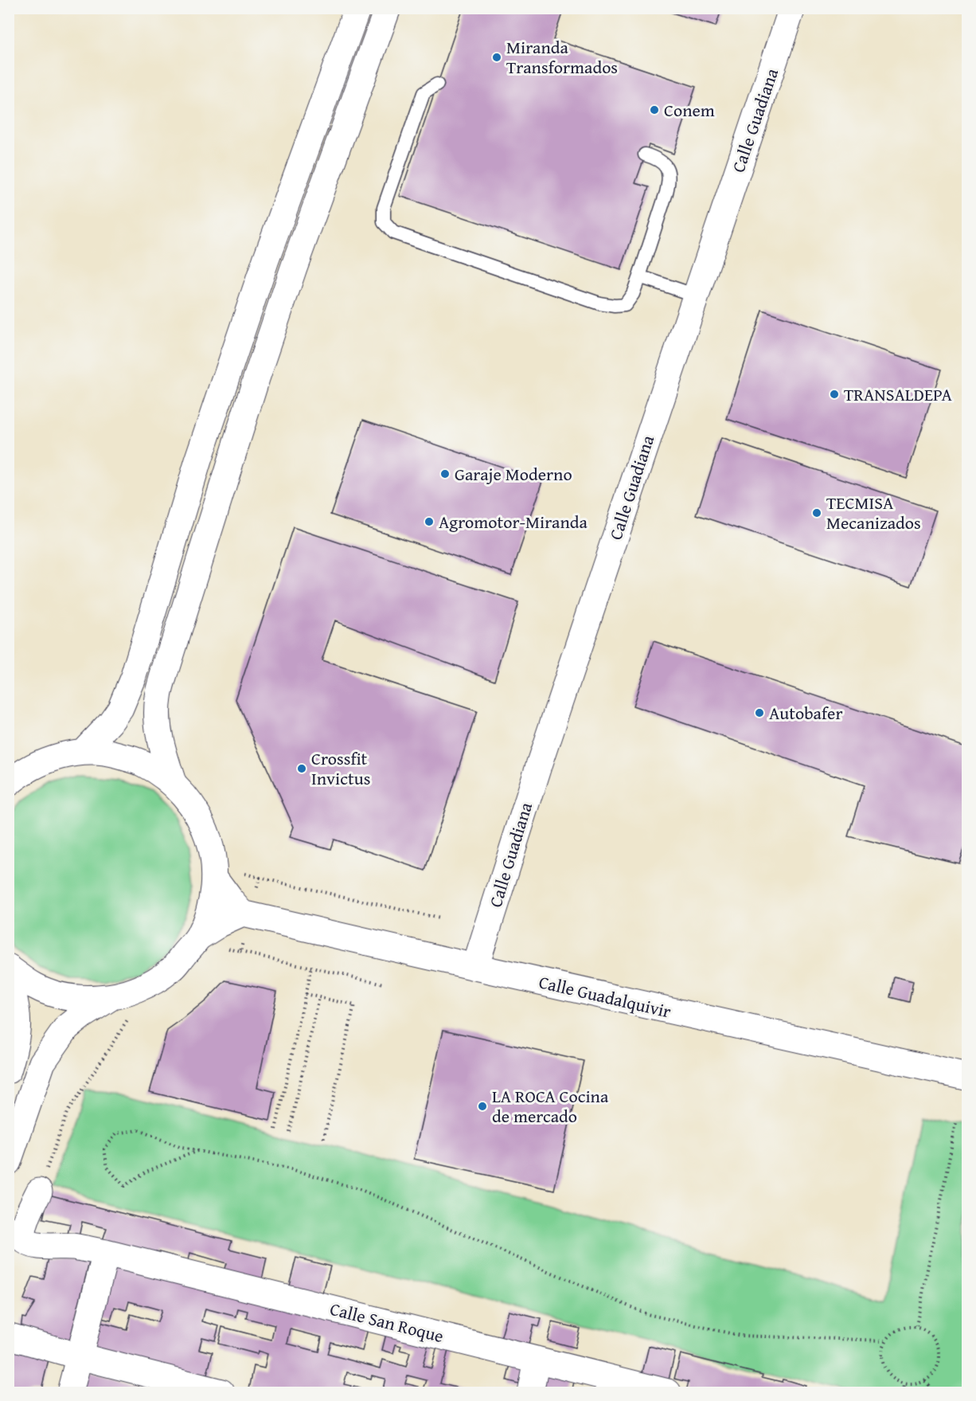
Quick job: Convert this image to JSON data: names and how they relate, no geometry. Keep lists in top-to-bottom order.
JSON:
{
  "streets": {
    "street": ["Calle Guadiana", "Calle Guadalquivir", "Calle San Roque"]
  },
  "crossings": [
    ["Calle Guadiana", "Calle Guadalquivir"]
  ],
  "places": [
    "Miranda Transformados",
    "Conem",
    "TRANSALDEPA",
    "Garaje Moderno",
    "TECMISA Mecanizados",
    "Agromotor-Miranda",
    "Autobafer",
    "Crossfit Invictus",
    "LA ROCA Cocina de mercado"
  ]
}
